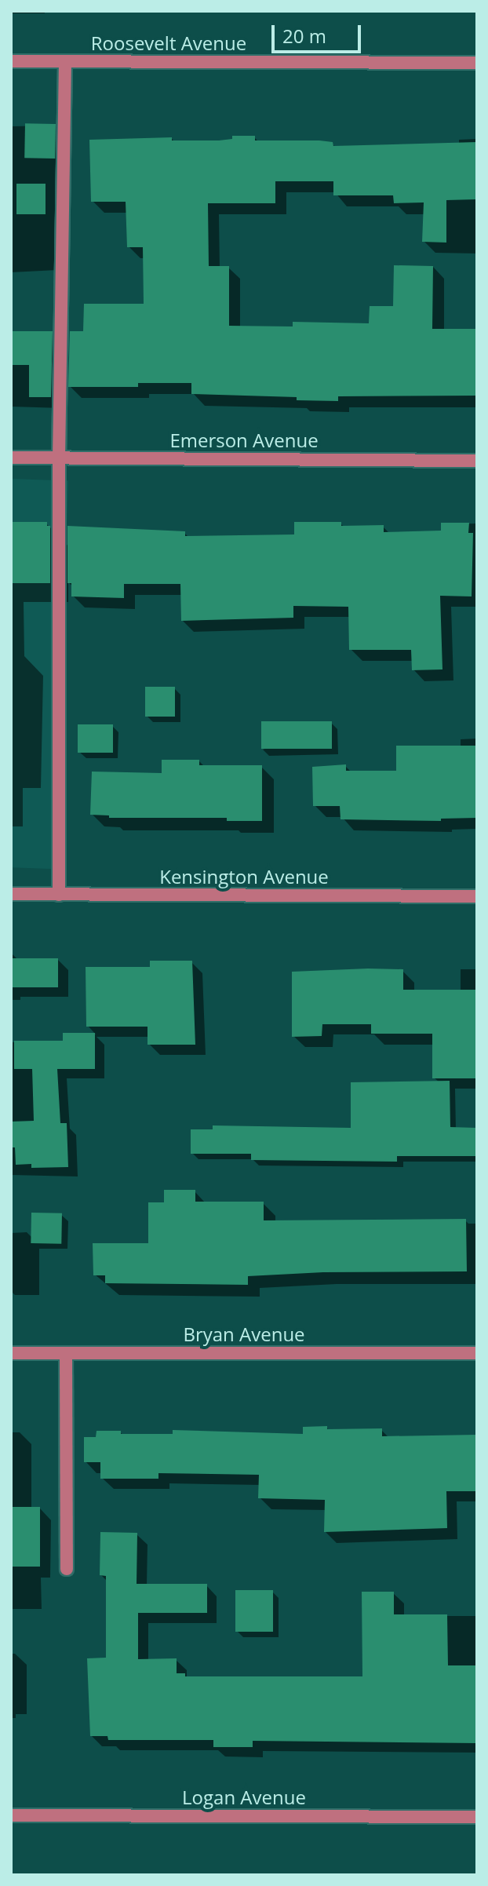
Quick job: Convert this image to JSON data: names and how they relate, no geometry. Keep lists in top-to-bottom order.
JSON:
{
  "streets": {
    "street": [
      "Roosevelt Avenue",
      "Emerson Avenue",
      "Kensington Avenue",
      "Bryan Avenue",
      "Logan Avenue"
    ]
  },
  "scale_bar": "20 m"
}
